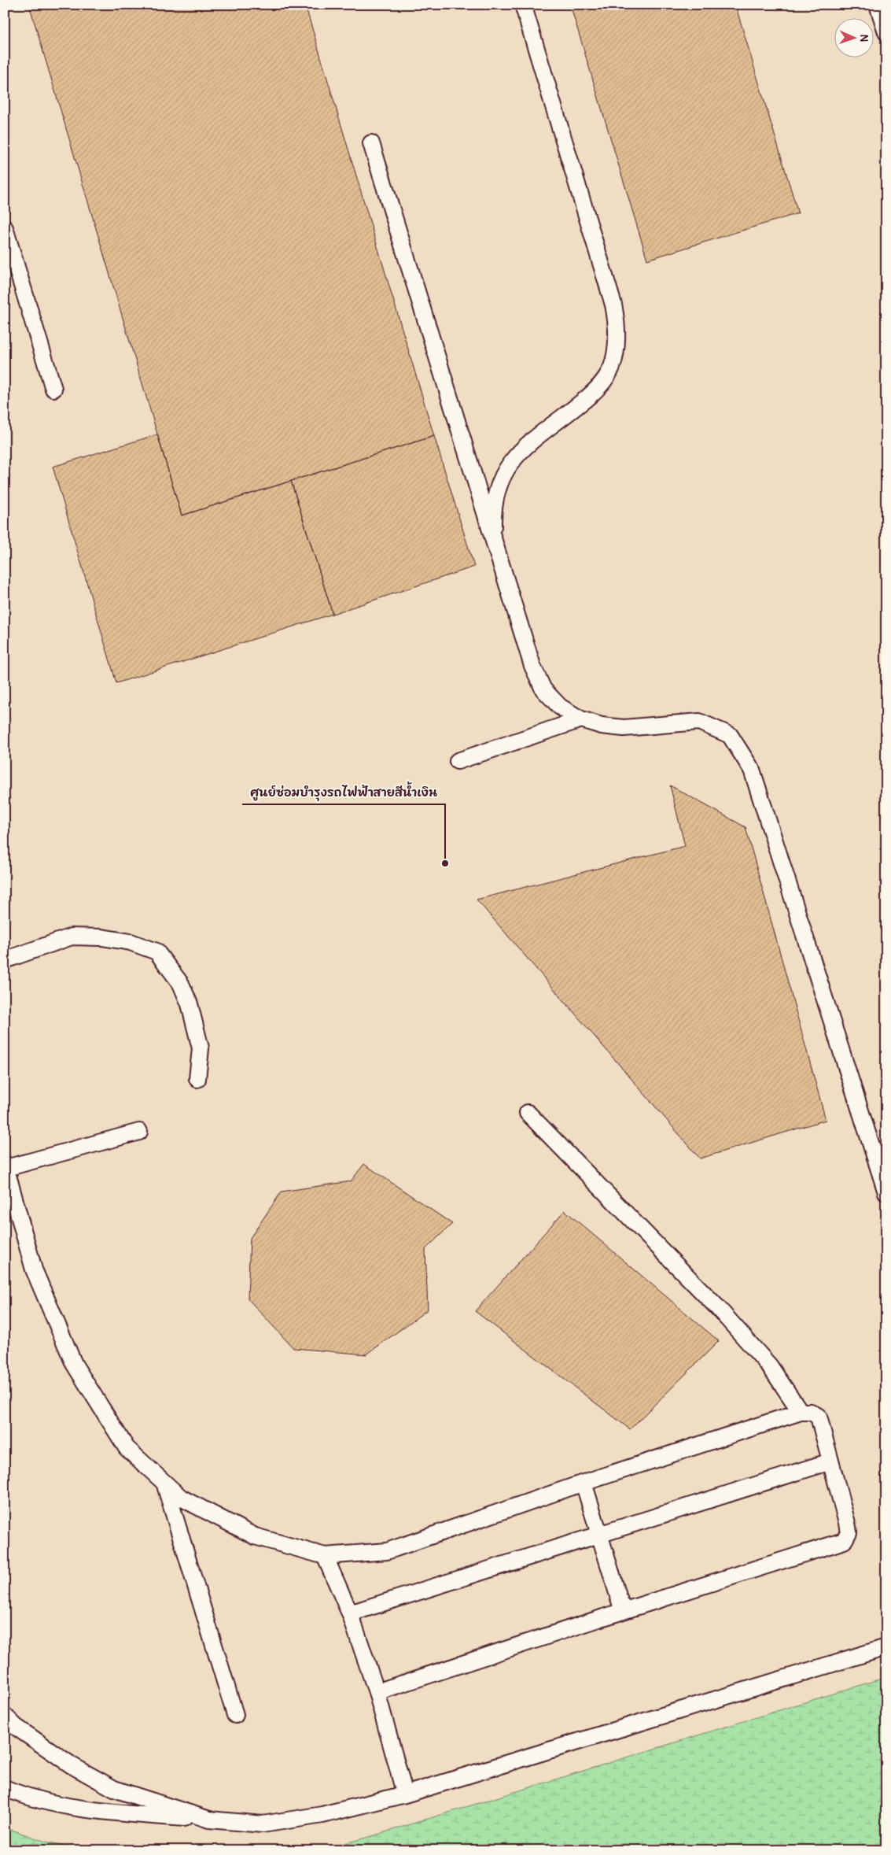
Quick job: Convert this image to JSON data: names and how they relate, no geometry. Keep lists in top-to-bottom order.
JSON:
{
  "places": ["ศูนย์ซ่อมบำรุงรถไฟฟ้าสายสีน้ำเงิน"],
  "north": "right"
}
